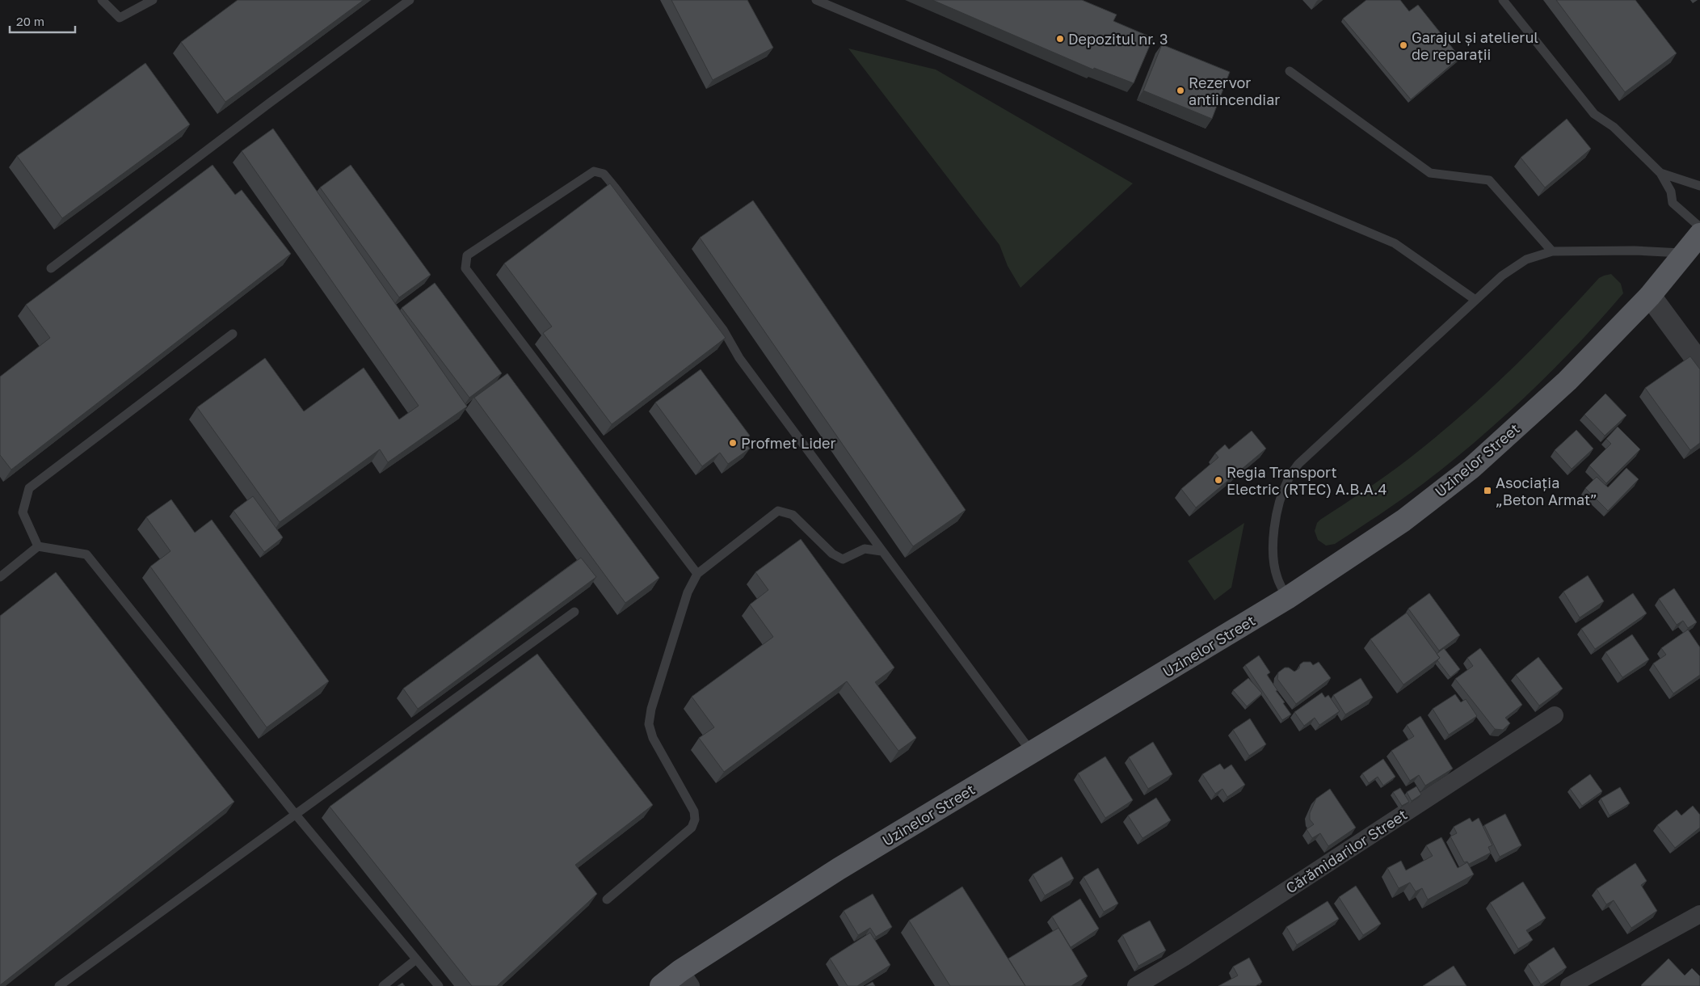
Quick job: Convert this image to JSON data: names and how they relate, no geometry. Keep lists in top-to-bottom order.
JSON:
{
  "streets": {
    "main road": ["Uzinelor Street"],
    "street": ["Cărămidarilor Street"]
  },
  "places": {
    "other": [
      "Depozitul nr. 3",
      "Garajul și atelierul de reparații",
      "Rezervor antiincendiar",
      "Profmet Lider",
      "Regia Transport Electric (RTEC) A.B.A.4"
    ],
    "transit": ["Asociația „Beton Armat”"]
  },
  "scale_bar": "20 m"
}
